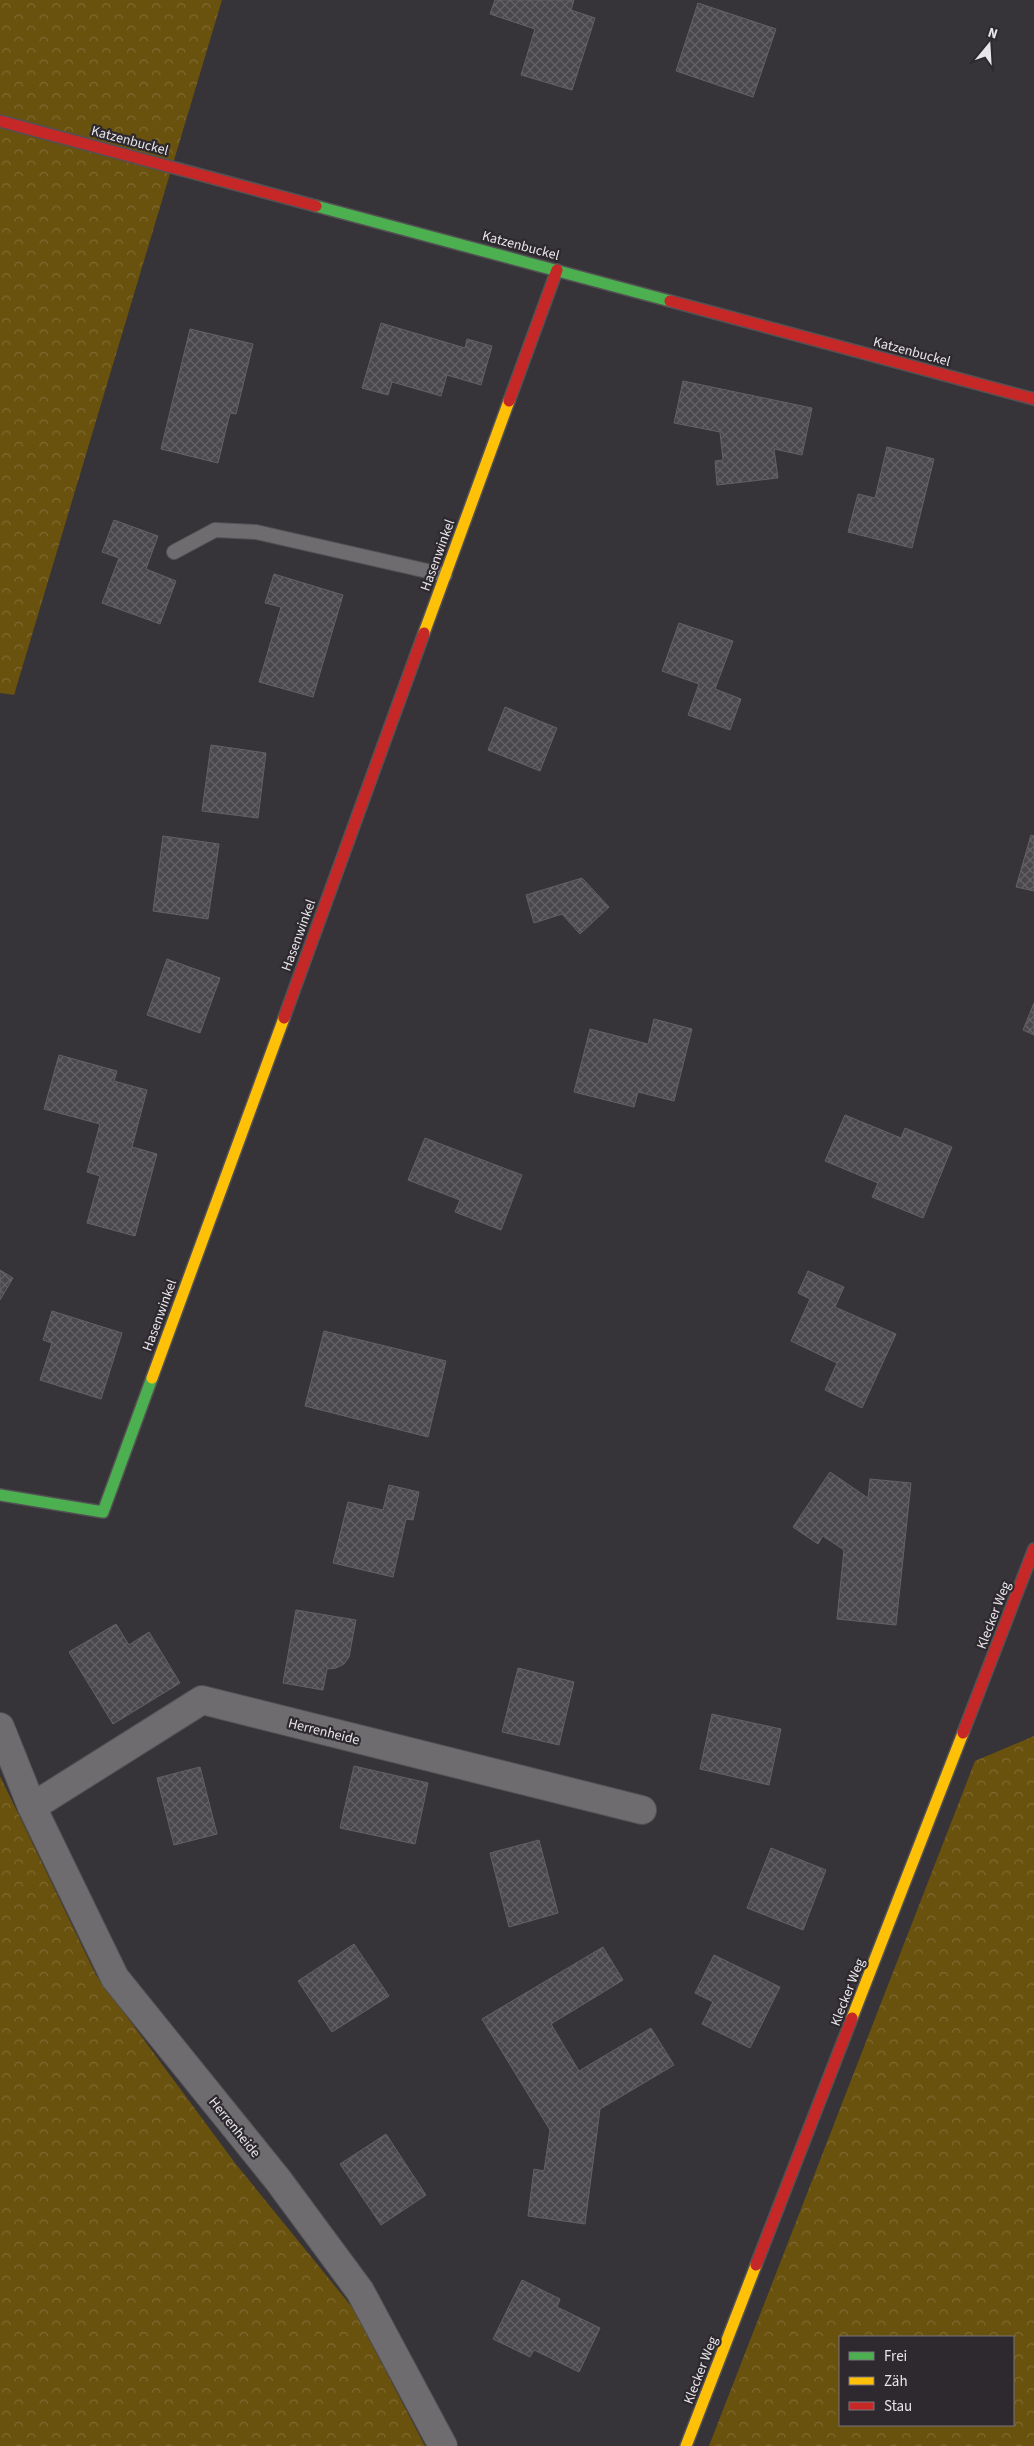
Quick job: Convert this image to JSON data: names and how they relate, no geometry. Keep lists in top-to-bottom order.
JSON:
{
  "streets": {
    "street": [
      "Katzenbuckel",
      "Hasenwinkel",
      "Klecker Weg",
      "Herrenheide"
    ]
  },
  "crossings": [
    ["Katzenbuckel", "Hasenwinkel"]
  ],
  "legend": ["Frei", "Zäh", "Stau"],
  "north": "top"
}
